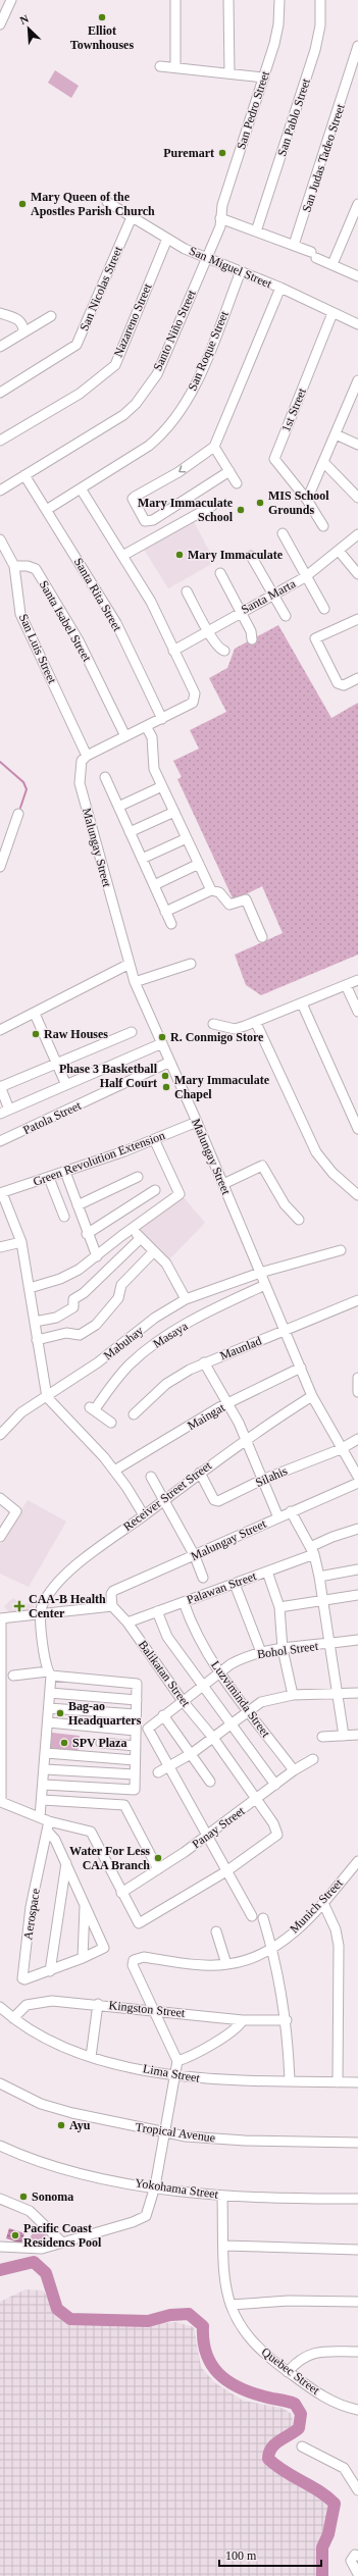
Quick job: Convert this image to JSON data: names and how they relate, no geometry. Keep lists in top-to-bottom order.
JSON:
{
  "streets": {
    "street": [
      "San Pedro Street",
      "San Pablo Street",
      "San Judas Tadeo Street",
      "San Miguel Street",
      "San Nicolas Street",
      "Nazareno Street",
      "Santo Niño Street",
      "San Roque Street",
      "1st Street",
      "Santa Rita Street",
      "Santa Marta",
      "Santa Isabel Street",
      "San Luis Street",
      "Malungay Street",
      "Patola Street",
      "Green Revolution Extension",
      "Masaya",
      "Mabuhay",
      "Maunlad",
      "Maingat",
      "Silahis",
      "Receiver Street Street",
      "Palawan Street",
      "Bohol Street",
      "Balikatan Street",
      "Luzviminda Street",
      "Panay Street",
      "Munich Street",
      "Aerospace",
      "Kingston Street",
      "Lima Street",
      "Tropical Avenue",
      "Yokohama Street",
      "Quebec Street"
    ]
  },
  "crossings": [
    ["San Pedro Street", "Santo Niño Street"],
    ["San Miguel Street", "San Nicolas Street"],
    ["San Miguel Street", "Nazareno Street"],
    ["San Miguel Street", "Santo Niño Street"],
    ["San Miguel Street", "San Roque Street"],
    ["San Miguel Street", "1st Street"],
    ["Santo Niño Street", "Santa Rita Street"],
    ["San Roque Street", "Santa Rita Street"],
    ["Santa Isabel Street", "San Luis Street"],
    ["San Luis Street", "Malungay Street"],
    ["Malungay Street", "Patola Street"],
    ["Malungay Street", "Green Revolution Extension"],
    ["Malungay Street", "Masaya"],
    ["Malungay Street", "Mabuhay"],
    ["Malungay Street", "Maunlad"],
    ["Malungay Street", "Maingat"],
    ["Malungay Street", "Silahis"],
    ["Malungay Street", "Receiver Street Street"],
    ["Malungay Street", "Balikatan Street"],
    ["Silahis", "Receiver Street Street"],
    ["Palawan Street", "Balikatan Street"],
    ["Palawan Street", "Luzviminda Street"],
    ["Bohol Street", "Balikatan Street"],
    ["Bohol Street", "Luzviminda Street"],
    ["Balikatan Street", "Panay Street"],
    ["Luzviminda Street", "Panay Street"],
    ["Munich Street", "Kingston Street"],
    ["Kingston Street", "Lima Street"],
    ["Yokohama Street", "Quebec Street"]
  ],
  "places": {
    "other": [
      "Elliot Townhouses",
      "Puremart",
      "Mary Queen of the Apostles Parish Church",
      "MIS School Grounds",
      "Mary Immaculate School",
      "Mary Immaculate",
      "Raw Houses",
      "R. Conmigo Store",
      "Phase 3 Basketball Half Court",
      "Mary Immaculate Chapel",
      "Bag-ao Headquarters",
      "SPV Plaza",
      "Water For Less CAA Branch",
      "Ayu",
      "Sonoma",
      "Pacific Coast Residencs Pool"
    ],
    "health": ["CAA-B Health Center"]
  },
  "scale_bar": "100 m",
  "north": "top left"
}
